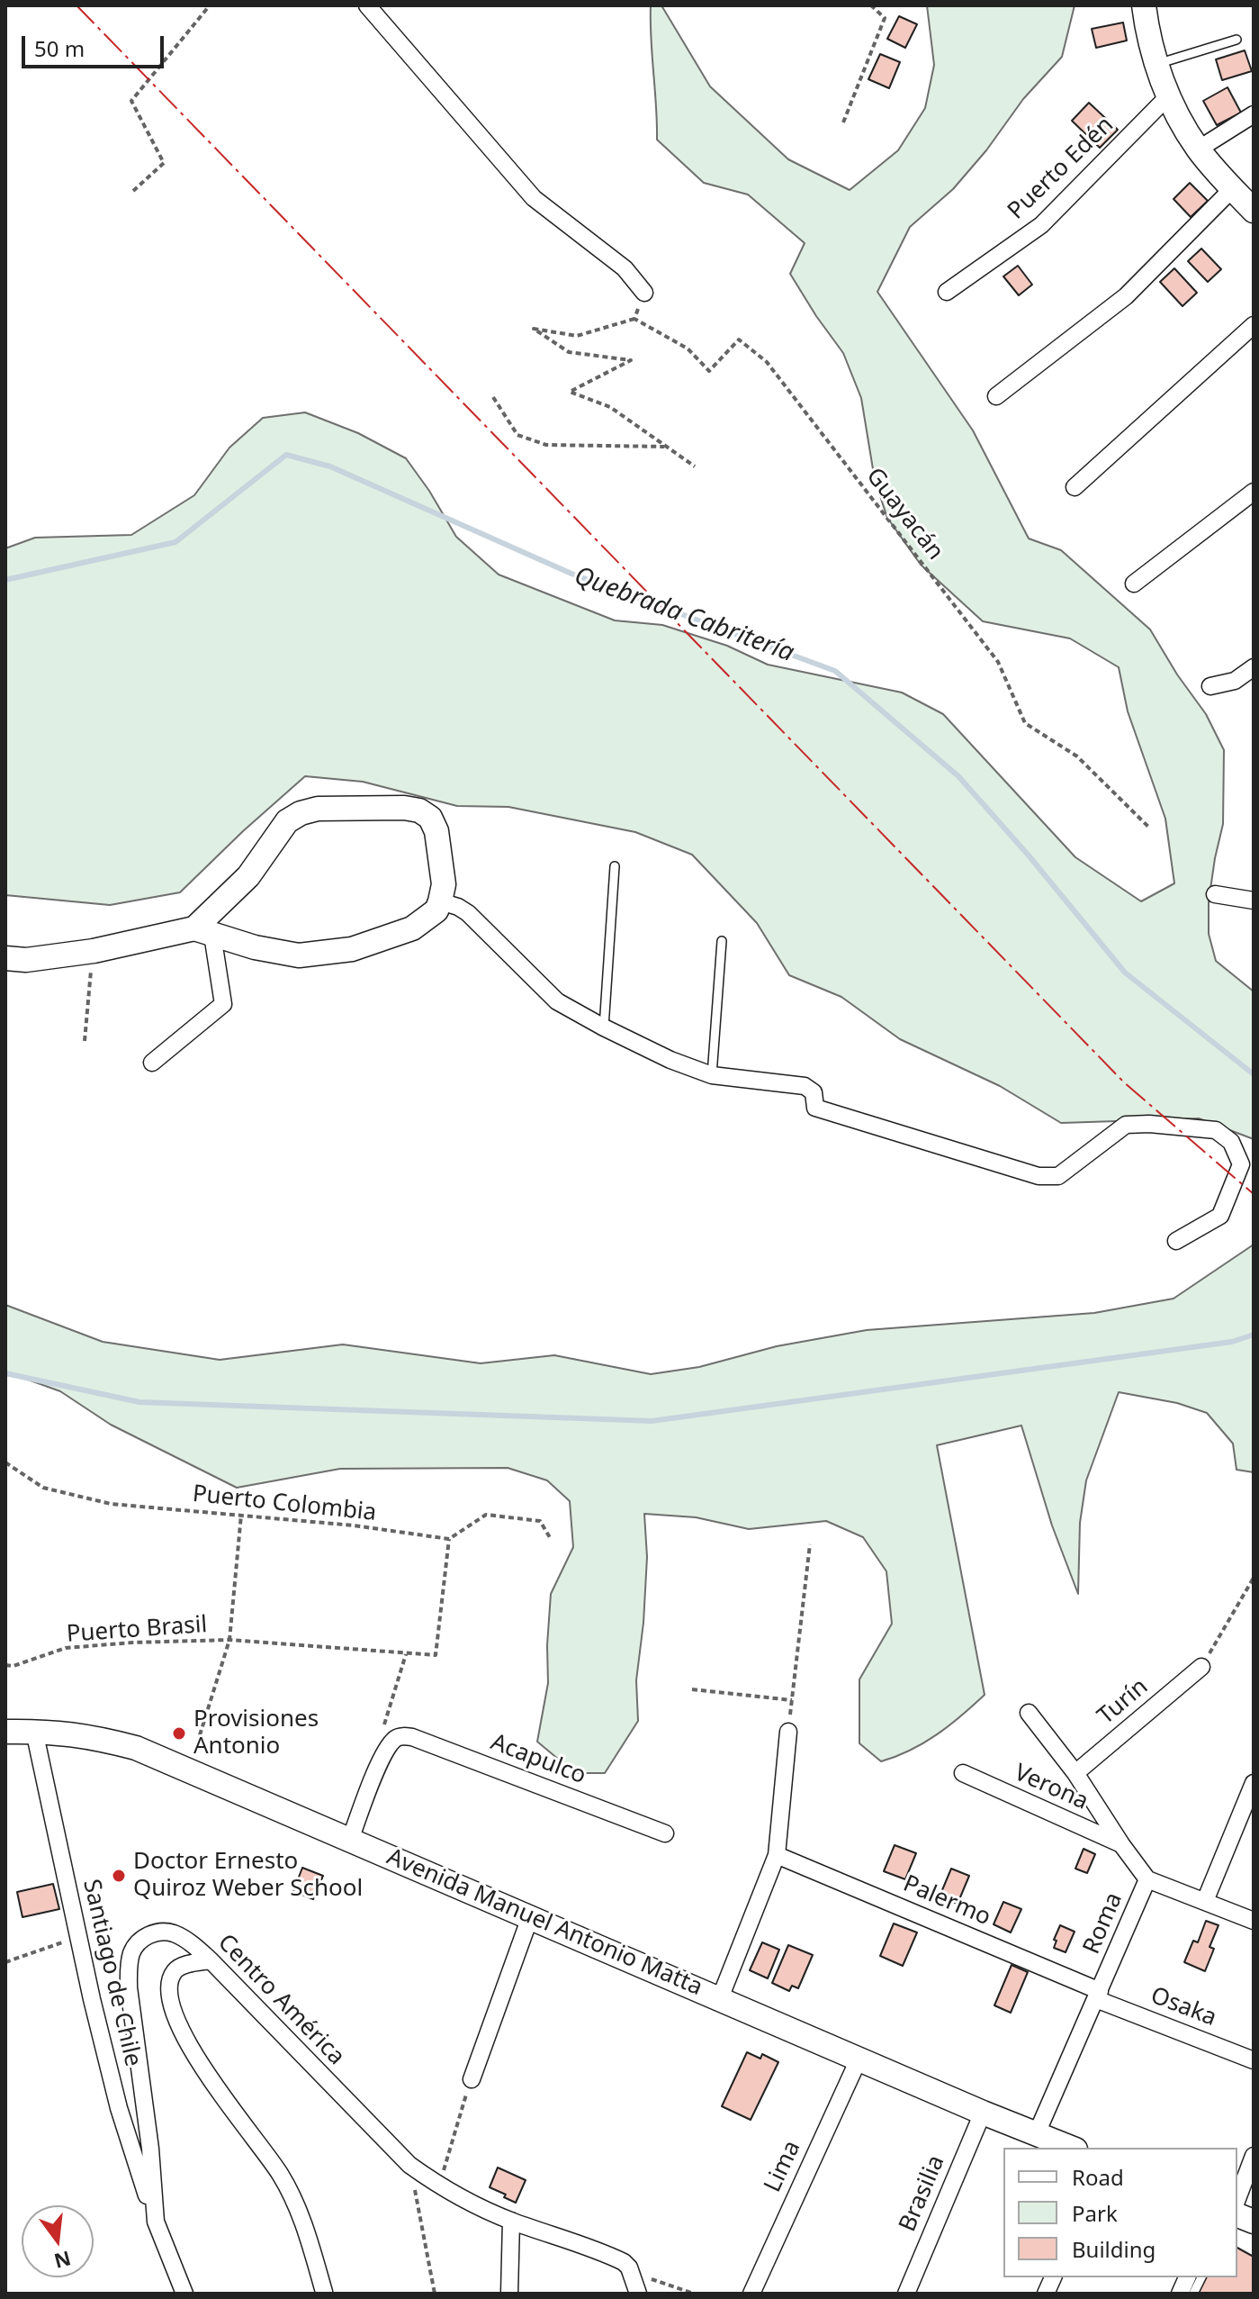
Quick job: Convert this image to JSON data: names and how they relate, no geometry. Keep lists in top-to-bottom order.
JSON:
{
  "streets": {
    "main road": ["Avenida Manuel Antonio Matta"],
    "street": [
      "Puerto Edén",
      "Turín",
      "Acapulco",
      "Verona",
      "Palermo",
      "Roma",
      "Santiago de Chile",
      "Centro América",
      "Osaka",
      "Lima",
      "Brasilia"
    ],
    "path": ["Guayacán", "Puerto Colombia", "Puerto Brasil"]
  },
  "crossings": [
    ["Puerto Colombia", "Puerto Brasil"],
    ["Puerto Brasil", "Avenida Manuel Antonio Matta"],
    ["Turín", "Roma"],
    ["Verona", "Roma"],
    ["Palermo", "Roma"],
    ["Palermo", "Osaka"],
    ["Avenida Manuel Antonio Matta", "Roma"],
    ["Avenida Manuel Antonio Matta", "Santiago de Chile"],
    ["Avenida Manuel Antonio Matta", "Lima"],
    ["Avenida Manuel Antonio Matta", "Brasilia"],
    ["Roma", "Osaka"],
    ["Santiago de Chile", "Centro América"]
  ],
  "water": ["Quebrada Cabritería"],
  "places": ["Provisiones Antonio", "Doctor Ernesto Quiroz Weber School"],
  "legend": ["Road", "Park", "Building"],
  "scale_bar": "50 m",
  "north": "bottom"
}
